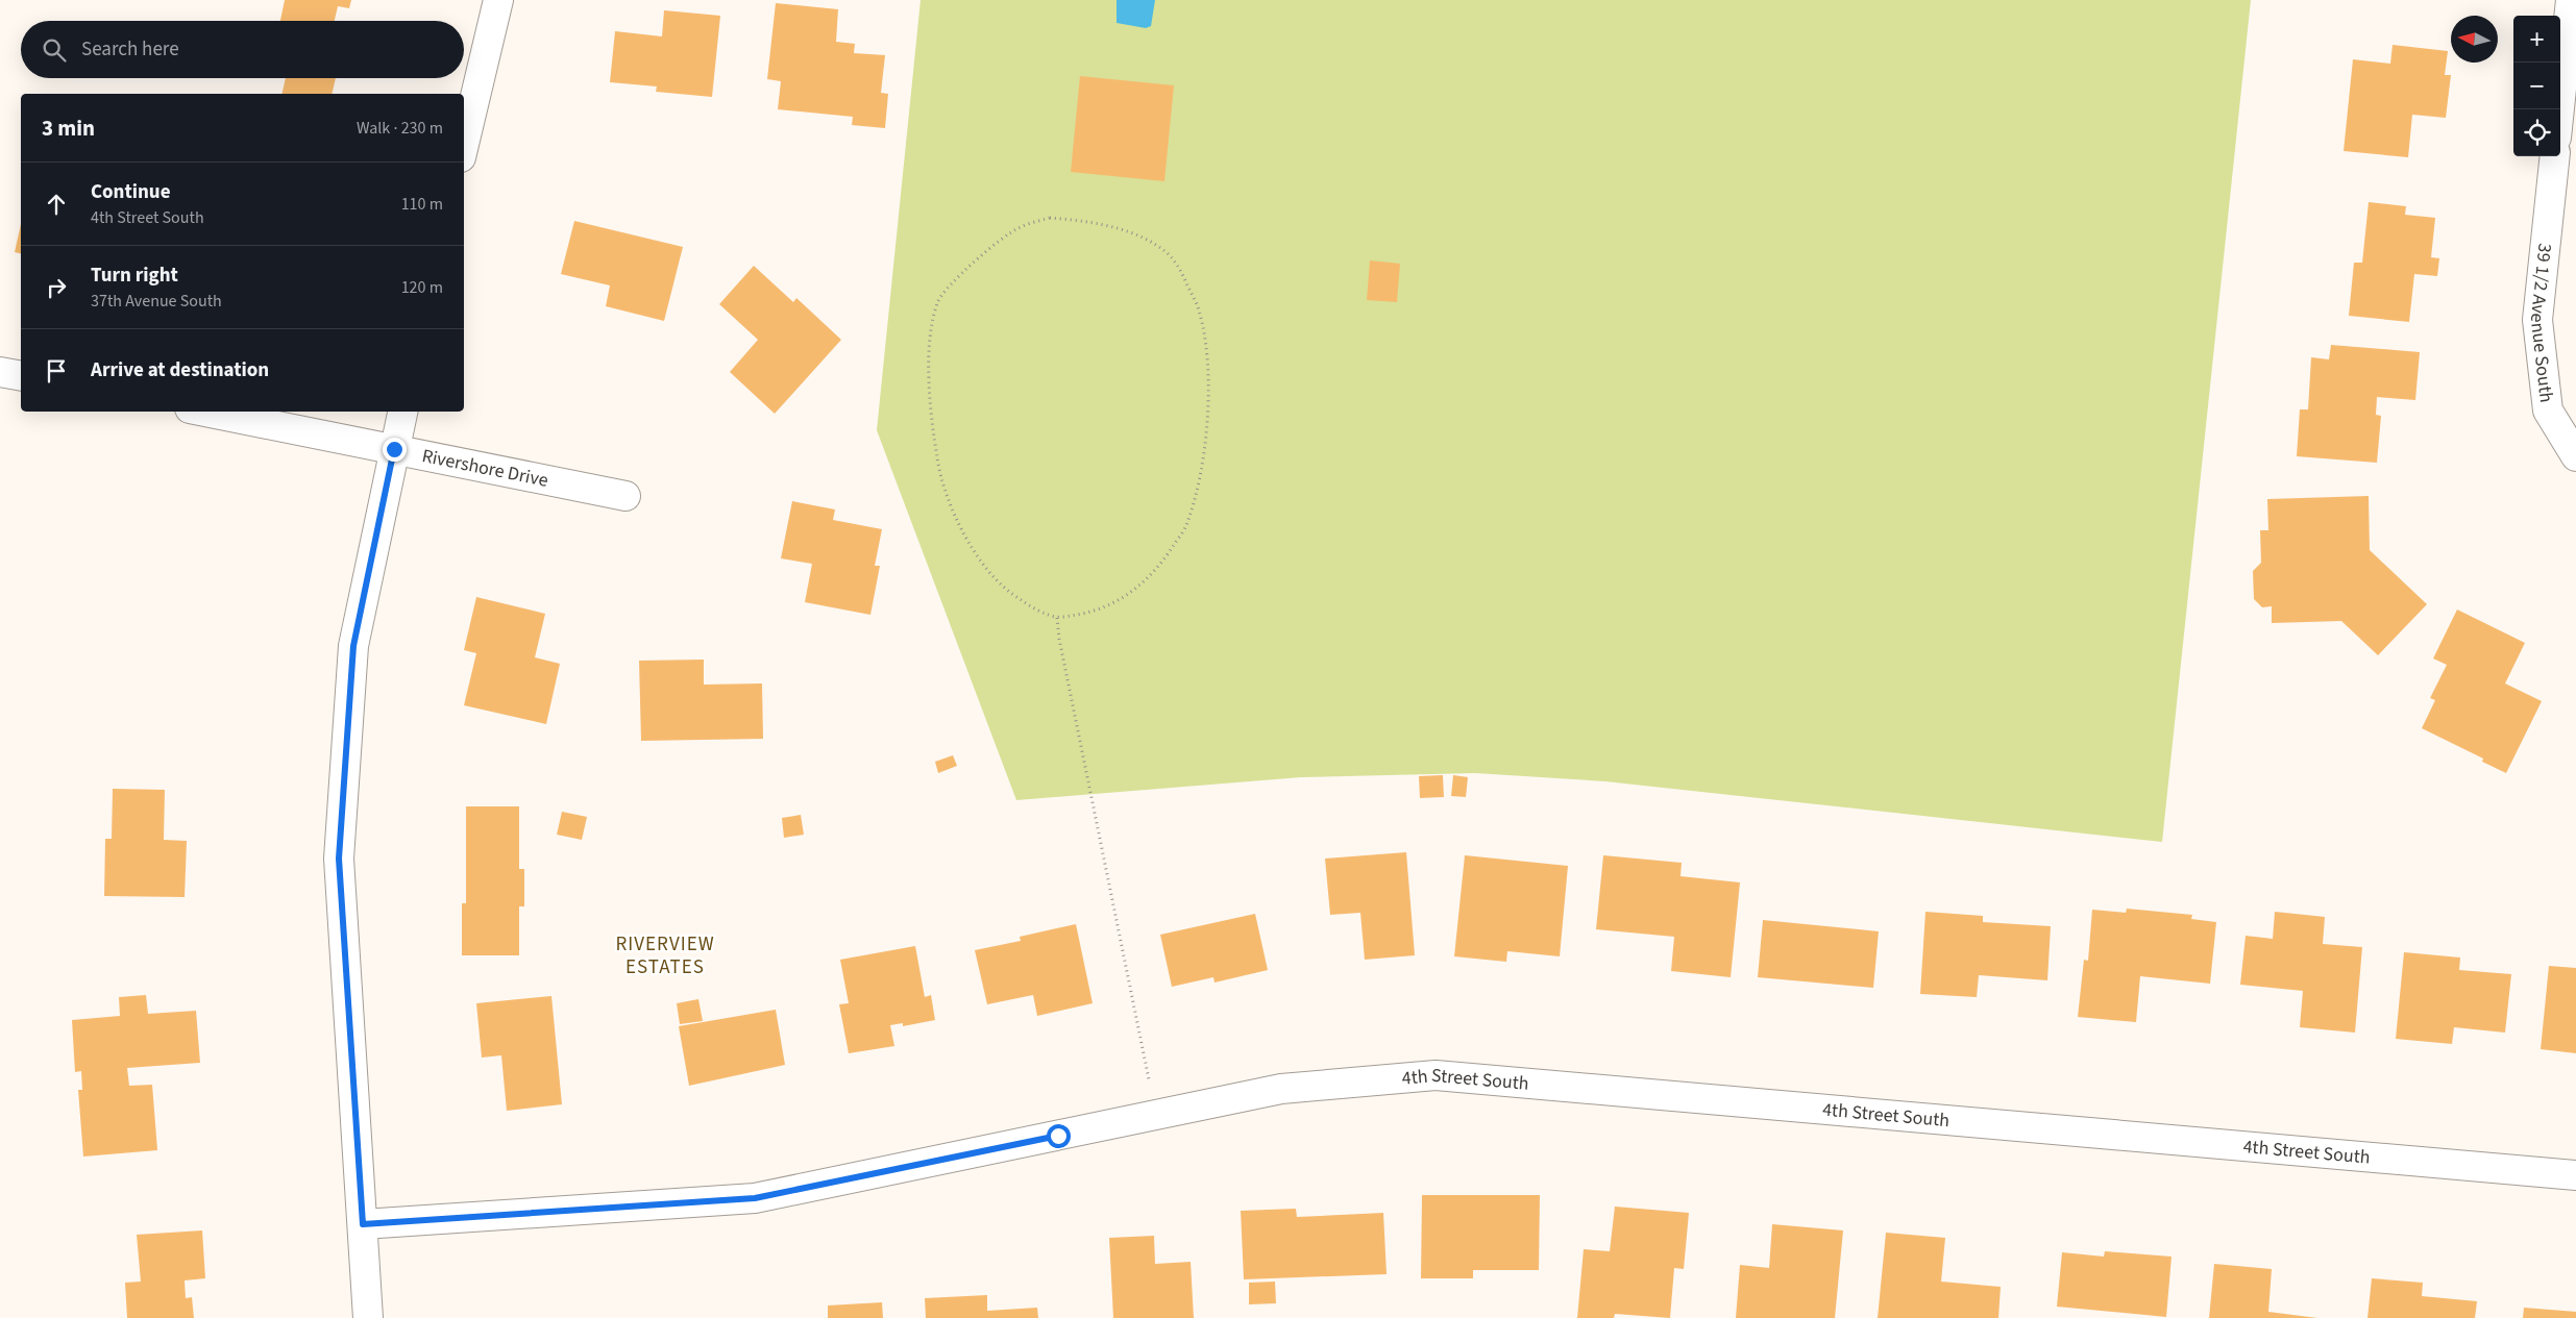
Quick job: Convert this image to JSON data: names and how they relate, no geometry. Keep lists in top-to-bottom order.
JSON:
{
  "streets": {
    "street": ["39 1/2 Avenue South", "Rivershore Drive", "4th Street South"]
  },
  "districts": ["RIVERVIEW ESTATES"],
  "north": "left",
  "page": {
    "map_buttons": ["+", "−"],
    "search": "Search here",
    "heading": ["3 min", "Walk · 230 m"],
    "list": [
      ["Continue", "4th Street South", "110 m"],
      ["Turn right", "37th Avenue South", "120 m"],
      "Arrive at destination"
    ]
  }
}
